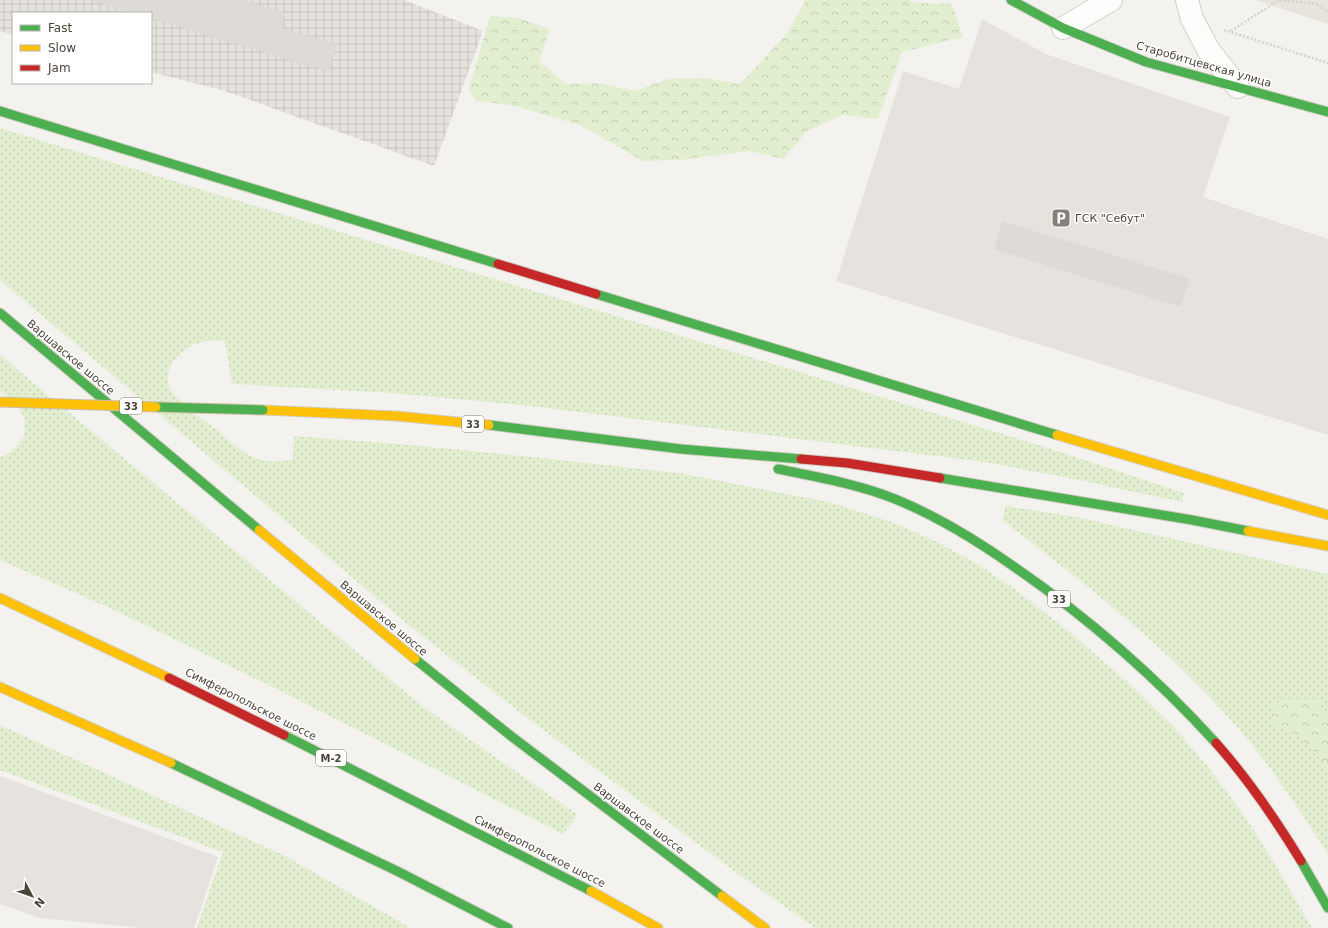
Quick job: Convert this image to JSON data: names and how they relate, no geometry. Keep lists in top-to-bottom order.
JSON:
{
  "streets": {
    "main road": [
      "Старобитцевская улица",
      "Варшавское шоссе",
      "33",
      "Симферопольское шоссе",
      "М-2"
    ]
  },
  "places": {
    "parking": ["ГСК \"Себут\""]
  },
  "legend": ["Fast", "Slow", "Jam"],
  "north": "bottom right"
}
